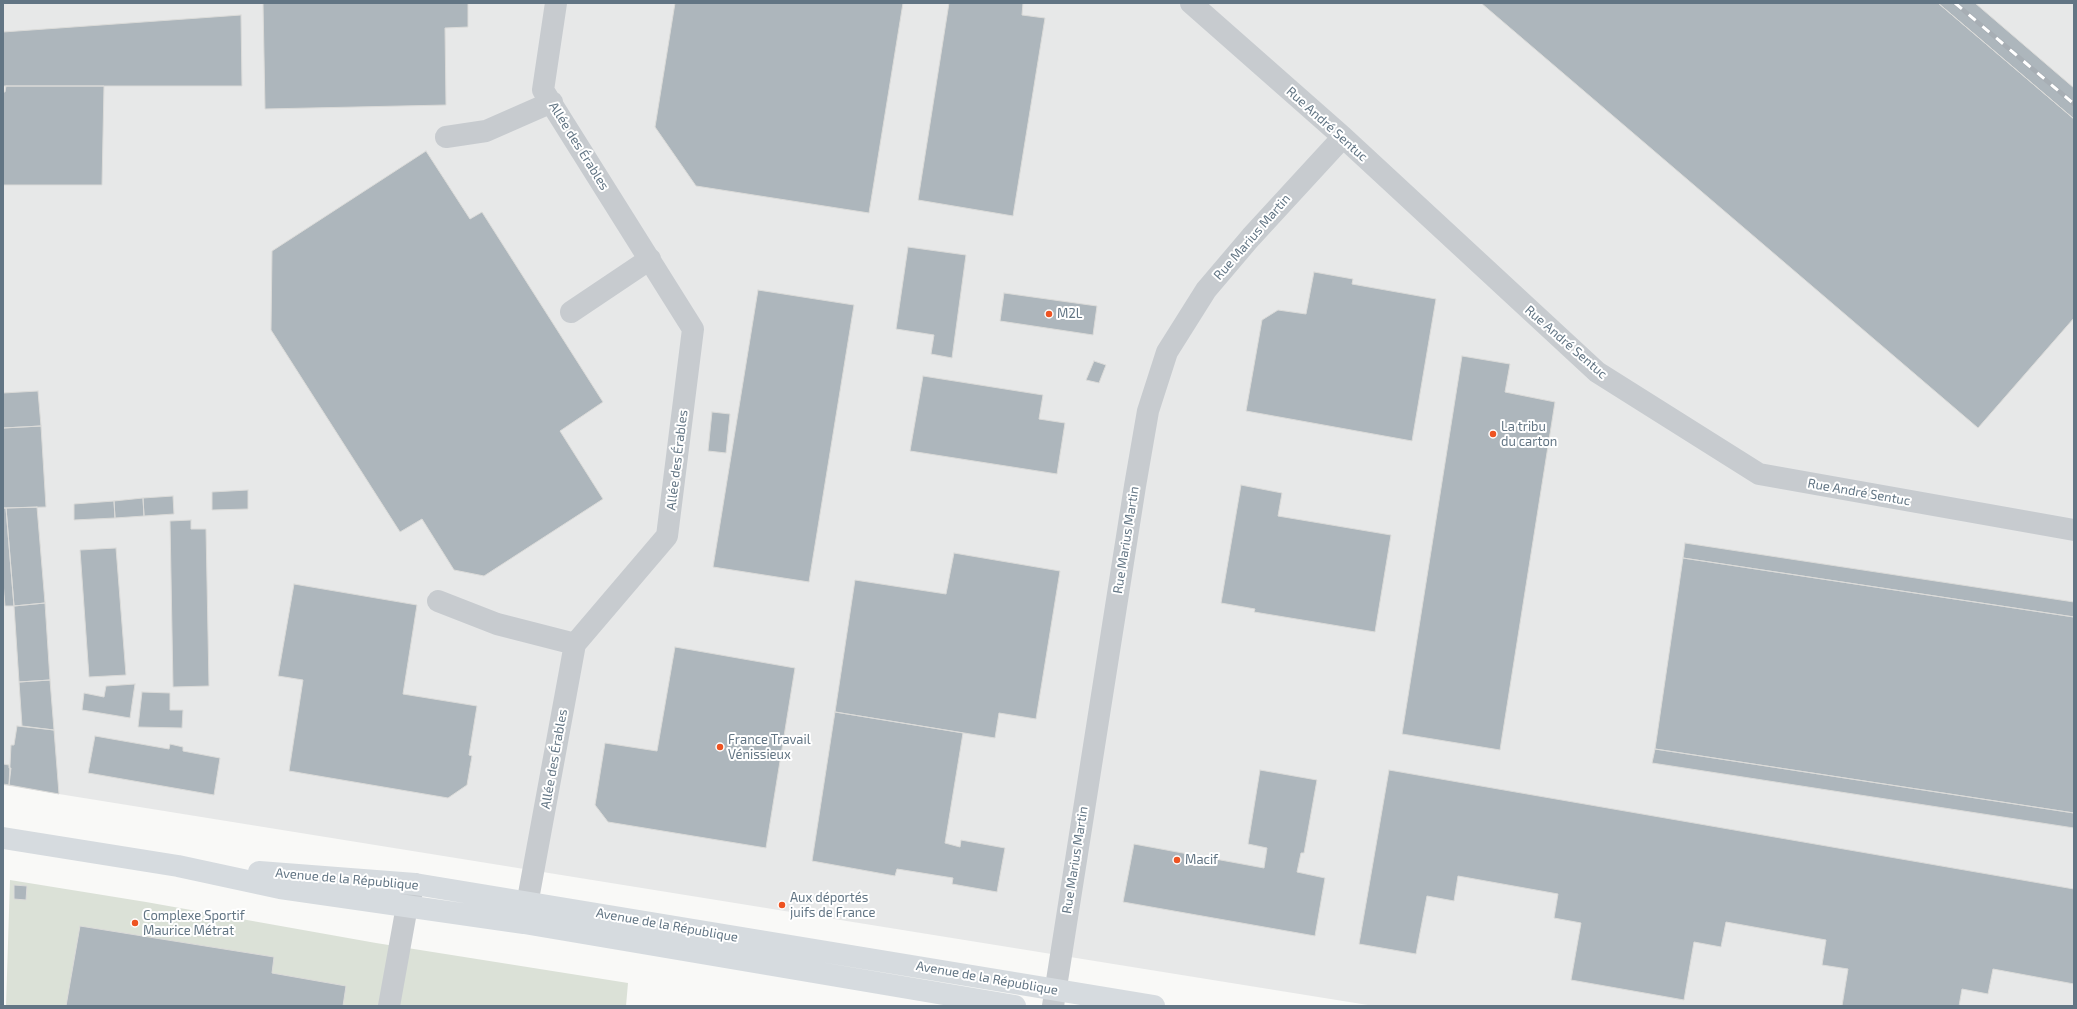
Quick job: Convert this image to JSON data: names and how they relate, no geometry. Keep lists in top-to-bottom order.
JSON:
{
  "streets": {
    "main road": ["Avenue de la République"],
    "street": ["Rue André Sentuc", "Allée des Érables", "Rue Marius Martin"]
  },
  "crossings": [
    ["Rue André Sentuc", "Rue Marius Martin"],
    ["Allée des Érables", "Avenue de la République"],
    ["Rue Marius Martin", "Avenue de la République"]
  ],
  "places": [
    "M2L",
    "La tribu du carton",
    "France Travail Vénissieux",
    "Macif",
    "Aux déportés juifs de France",
    "Complexe Sportif Maurice Métrat"
  ]
}
